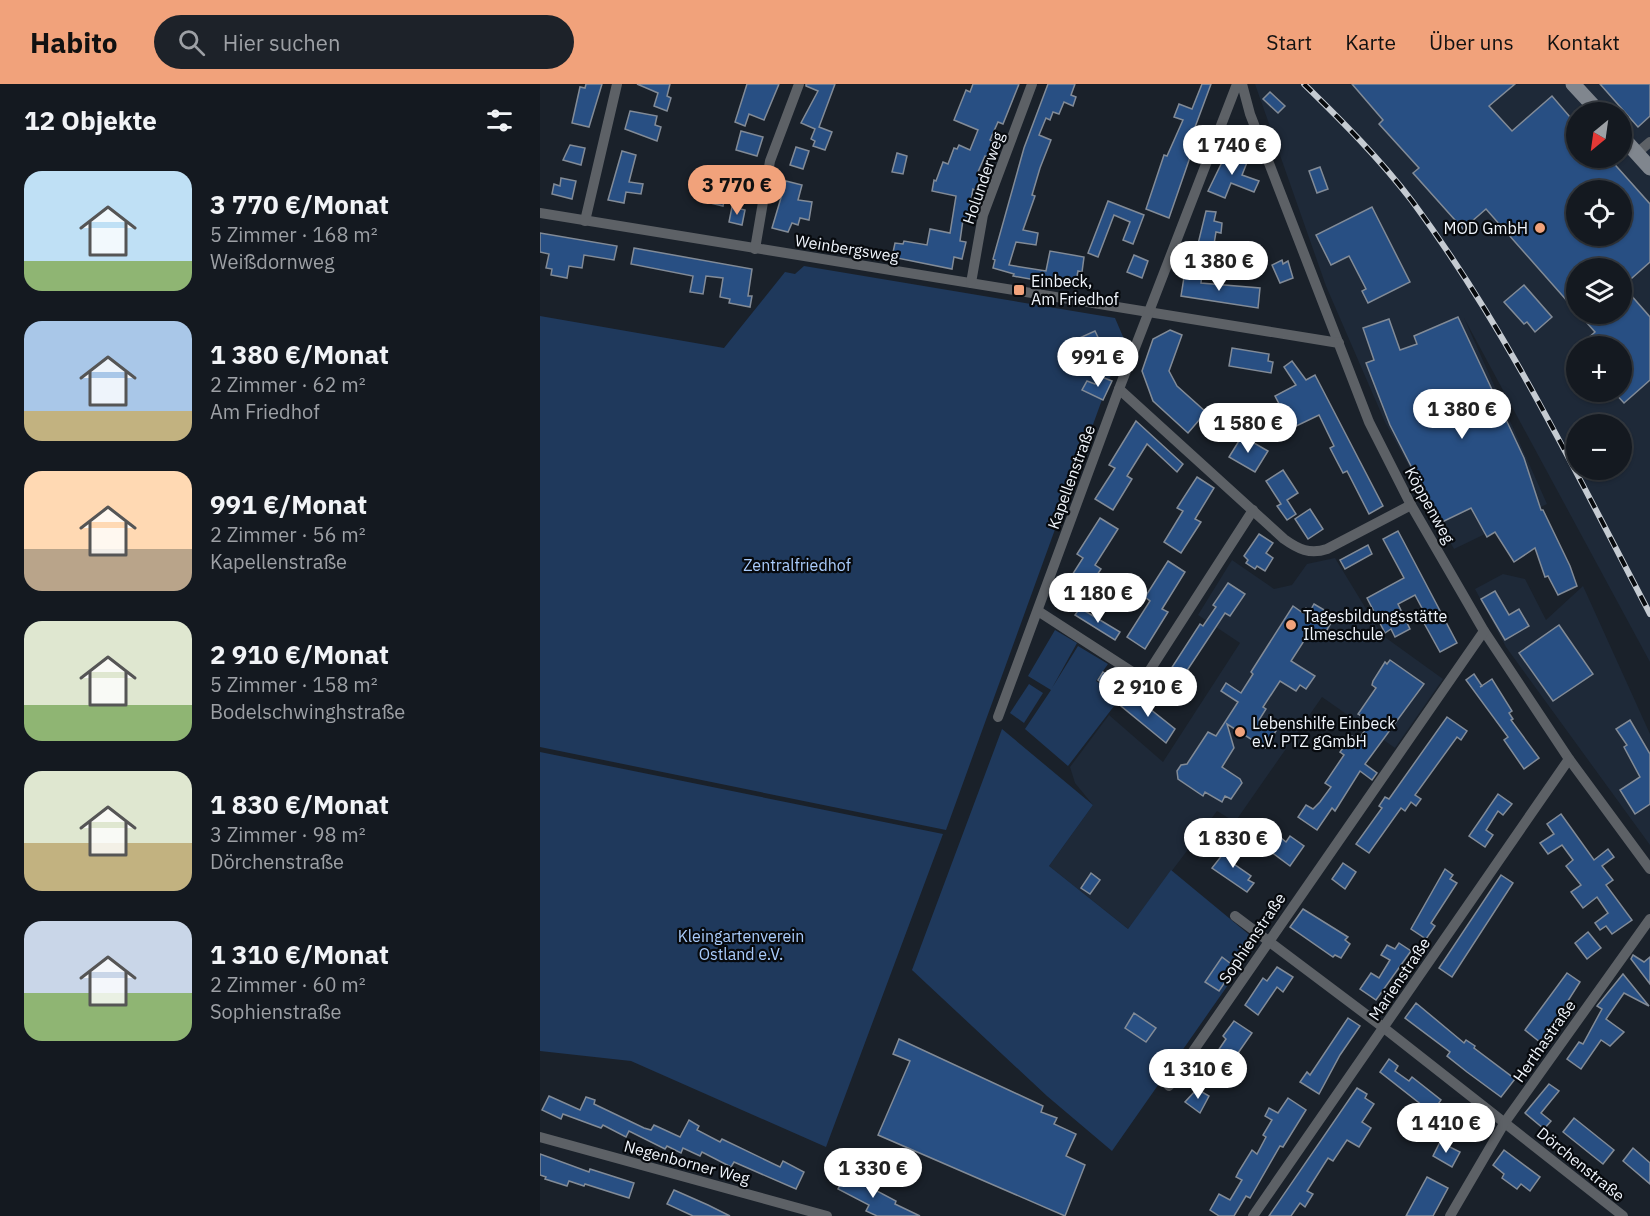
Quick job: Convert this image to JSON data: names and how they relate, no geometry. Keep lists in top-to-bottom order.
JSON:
{
  "streets": {
    "street": [
      "Holunderweg",
      "Weinbergsweg",
      "Kapellenstraße",
      "Köppenweg",
      "Sophienstraße",
      "Marienstraße",
      "Herthastraße",
      "Negenborner Weg",
      "Dörchenstraße"
    ]
  },
  "crossings": [
    ["Holunderweg", "Weinbergsweg"],
    ["Weinbergsweg", "Kapellenstraße"],
    ["Weinbergsweg", "Köppenweg"],
    ["Köppenweg", "Sophienstraße"],
    ["Köppenweg", "Marienstraße"],
    ["Sophienstraße", "Dörchenstraße"],
    ["Marienstraße", "Dörchenstraße"],
    ["Herthastraße", "Dörchenstraße"]
  ],
  "parks": ["Zentralfriedhof", "Kleingartenverein Ostland e.V."],
  "places": {
    "other": ["MOD GmbH", "Tagesbildungsstätte Ilmeschule", "Lebenshilfe Einbeck e.V. PTZ gGmbH"],
    "transit": ["Einbeck, Am Friedhof"]
  },
  "north": "bottom left",
  "page": {
    "header": "Habito",
    "search": "Hier suchen",
    "nav": [
      "Start",
      "Karte",
      "Über uns",
      "Kontakt"
    ],
    "heading": "12 Objekte",
    "map_buttons": ["+", "−"],
    "price": [
      "1 740 €",
      "3 770 €",
      "1 380 €",
      "991 €",
      "1 380 €",
      "1 580 €",
      "1 180 €",
      "2 910 €",
      "1 830 €",
      "1 310 €",
      "1 410 €",
      "1 330 €"
    ],
    "list": [
      {
        "name": "3 770 €/Monat",
        "note": "5 Zimmer · 168 m² · Weißdornweg"
      },
      {
        "name": "1 380 €/Monat",
        "note": "2 Zimmer · 62 m² · Am Friedhof"
      },
      {
        "name": "991 €/Monat",
        "note": "2 Zimmer · 56 m² · Kapellenstraße"
      },
      {
        "name": "2 910 €/Monat",
        "note": "5 Zimmer · 158 m² · Bodelschwinghstraße"
      },
      {
        "name": "1 830 €/Monat",
        "note": "3 Zimmer · 98 m² · Dörchenstraße"
      },
      {
        "name": "1 310 €/Monat",
        "note": "2 Zimmer · 60 m² · Sophienstraße"
      }
    ]
  }
}
